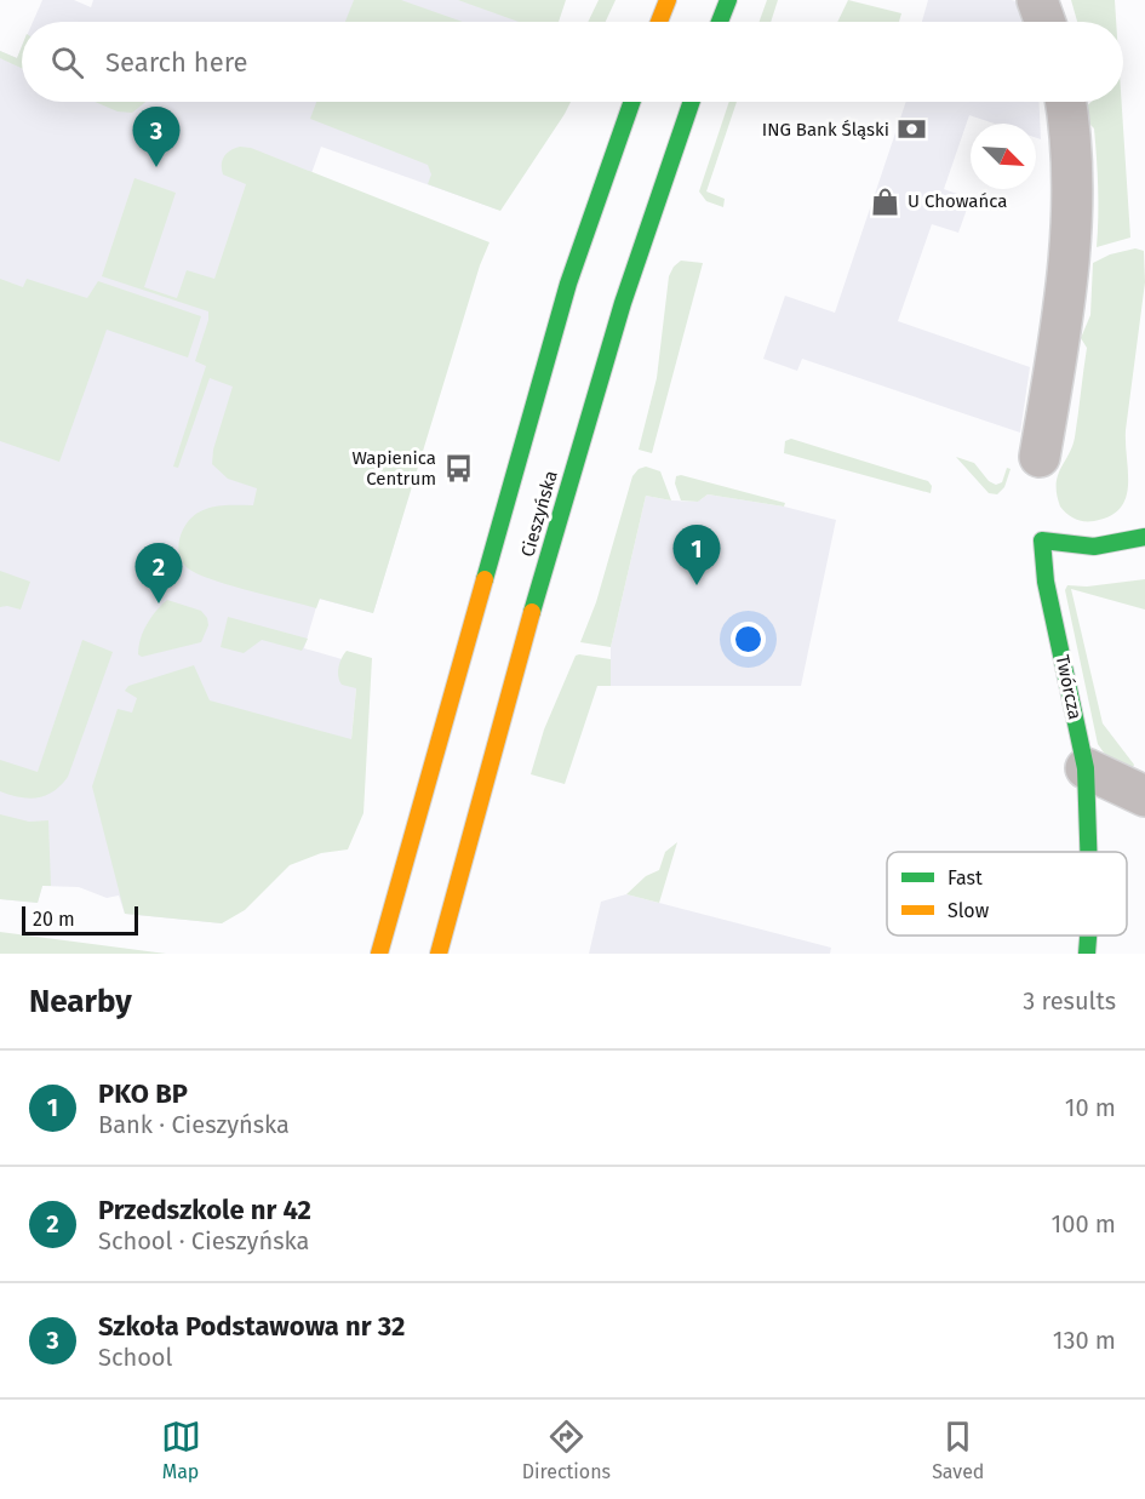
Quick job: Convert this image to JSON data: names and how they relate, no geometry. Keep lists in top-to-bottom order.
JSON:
{
  "streets": {
    "main road": ["Cieszyńska", "Twórcza"]
  },
  "places": {
    "bank": ["ING Bank Śląski"],
    "shop": ["U Chowańca"],
    "bus stop": ["Wapienica Centrum"]
  },
  "legend": ["Fast", "Slow"],
  "scale_bar": "20 m",
  "north": "bottom right",
  "page": {
    "search": "Search here",
    "pins": ["3", "1", "2"],
    "scale": "20 m",
    "heading": ["Nearby", "3 results"],
    "list": [
      {
        "mark": "1",
        "name": "PKO BP",
        "note": "Bank · Cieszyńska",
        "value": "10 m"
      },
      {
        "mark": "2",
        "name": "Przedszkole nr 42",
        "note": "School · Cieszyńska",
        "value": "100 m"
      },
      {
        "mark": "3",
        "name": "Szkoła Podstawowa nr 32",
        "note": "School",
        "value": "130 m"
      }
    ],
    "nav": ["Map", "Directions", "Saved"]
  }
}
